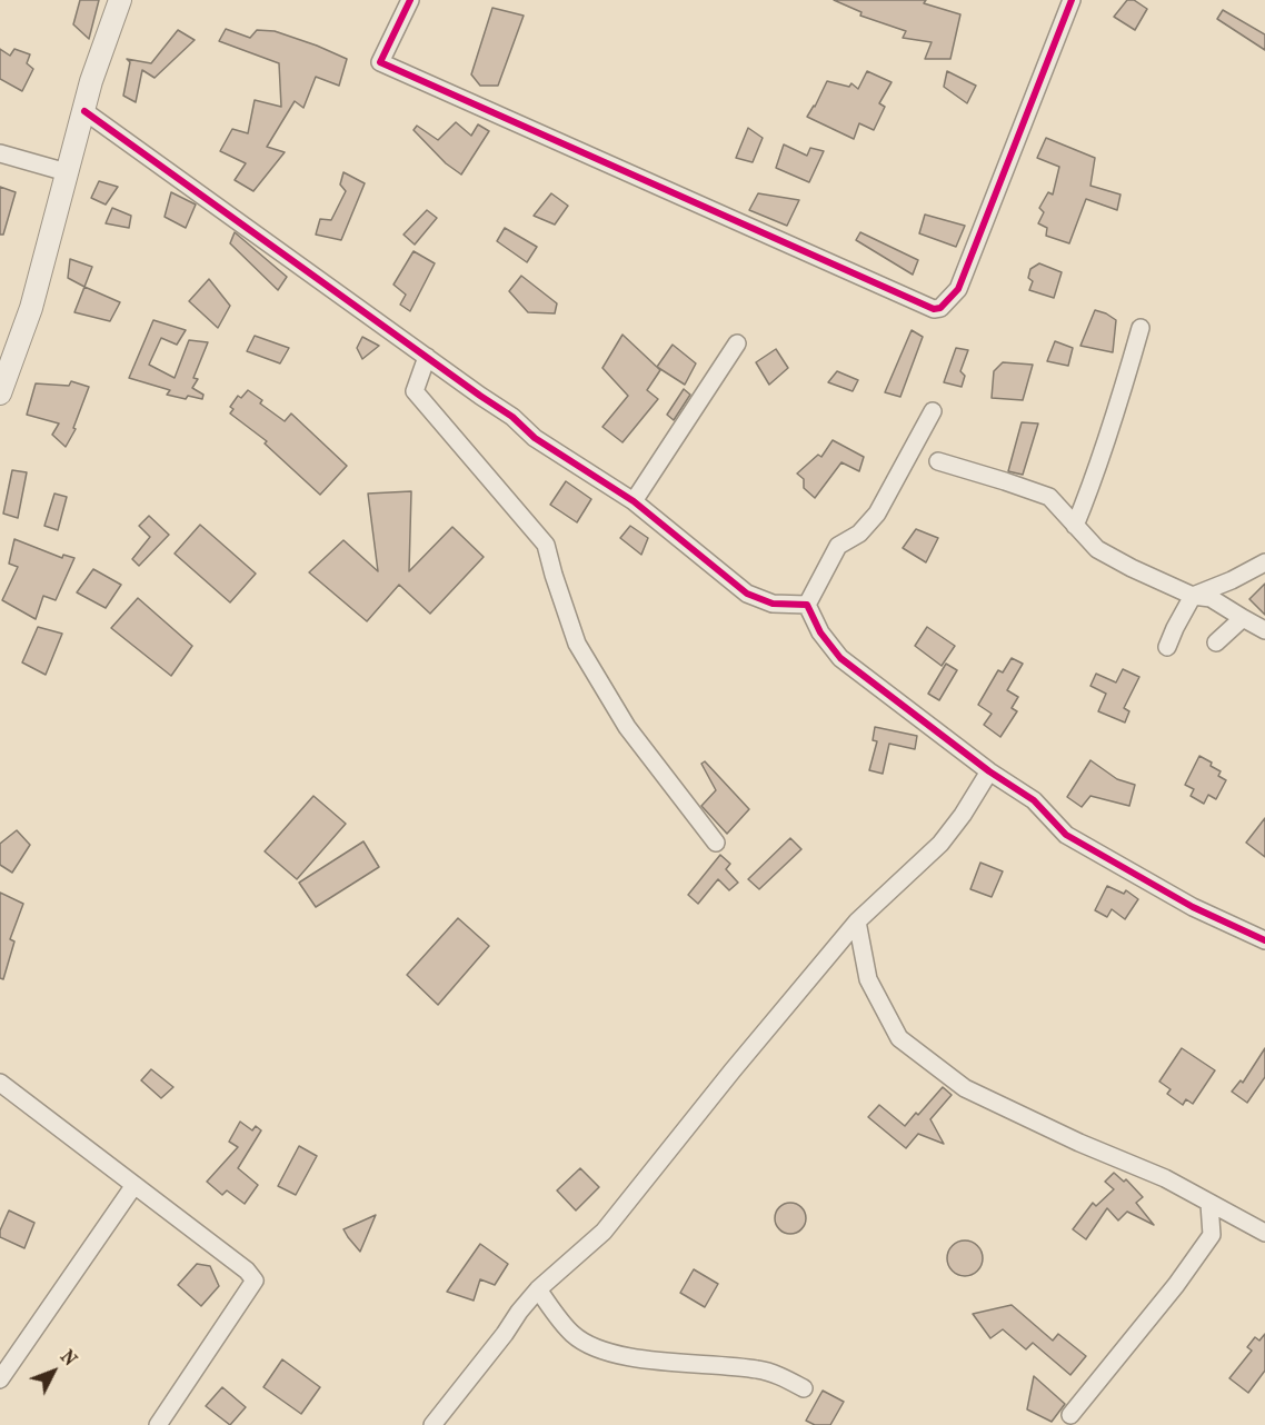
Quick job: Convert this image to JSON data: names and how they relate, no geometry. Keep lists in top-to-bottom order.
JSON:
{
  "north": "top right"
}
